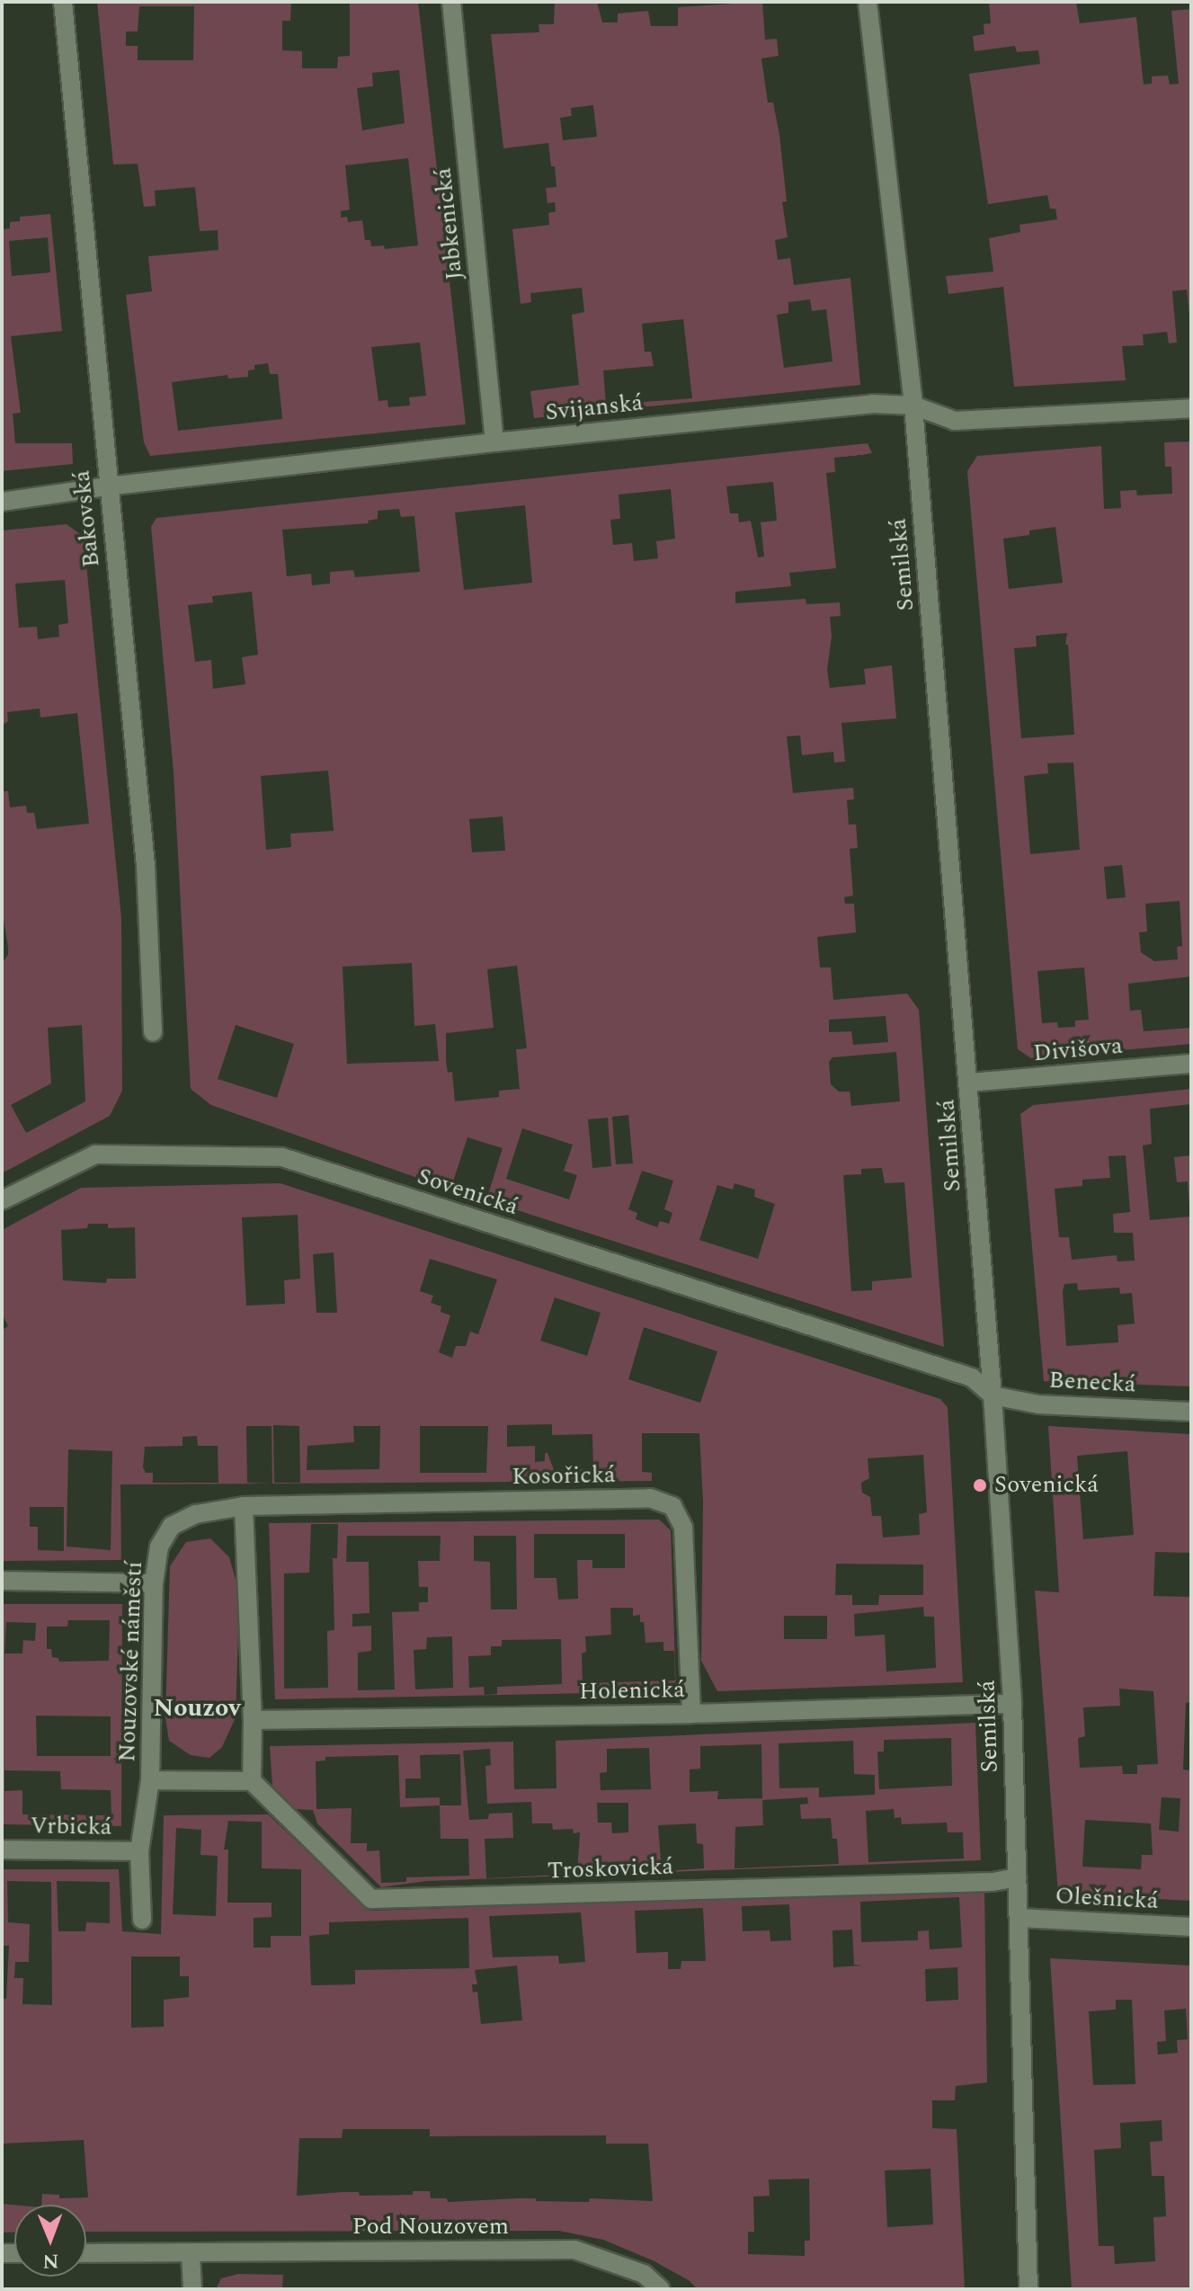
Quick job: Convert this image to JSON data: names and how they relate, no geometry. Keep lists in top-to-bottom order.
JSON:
{
  "streets": {
    "street": [
      "Jabkenická",
      "Svijanská",
      "Bakovská",
      "Semilská",
      "Divišova",
      "Sovenická",
      "Benecká",
      "Kosořická",
      "Nouzovské náměstí",
      "Holenická",
      "Vrbická",
      "Troskovická",
      "Olešnická",
      "Pod Nouzovem"
    ]
  },
  "crossings": [
    ["Jabkenická", "Svijanská"],
    ["Svijanská", "Bakovská"],
    ["Svijanská", "Semilská"],
    ["Semilská", "Divišova"],
    ["Semilská", "Sovenická"],
    ["Semilská", "Benecká"],
    ["Semilská", "Holenická"],
    ["Semilská", "Troskovická"],
    ["Semilská", "Olešnická"],
    ["Sovenická", "Benecká"],
    ["Kosořická", "Nouzovské náměstí"],
    ["Kosořická", "Holenická"],
    ["Nouzovské náměstí", "Vrbická"],
    ["Nouzovské náměstí", "Troskovická"]
  ],
  "districts": ["Nouzov"],
  "places": ["Sovenická"],
  "north": "bottom"
}
